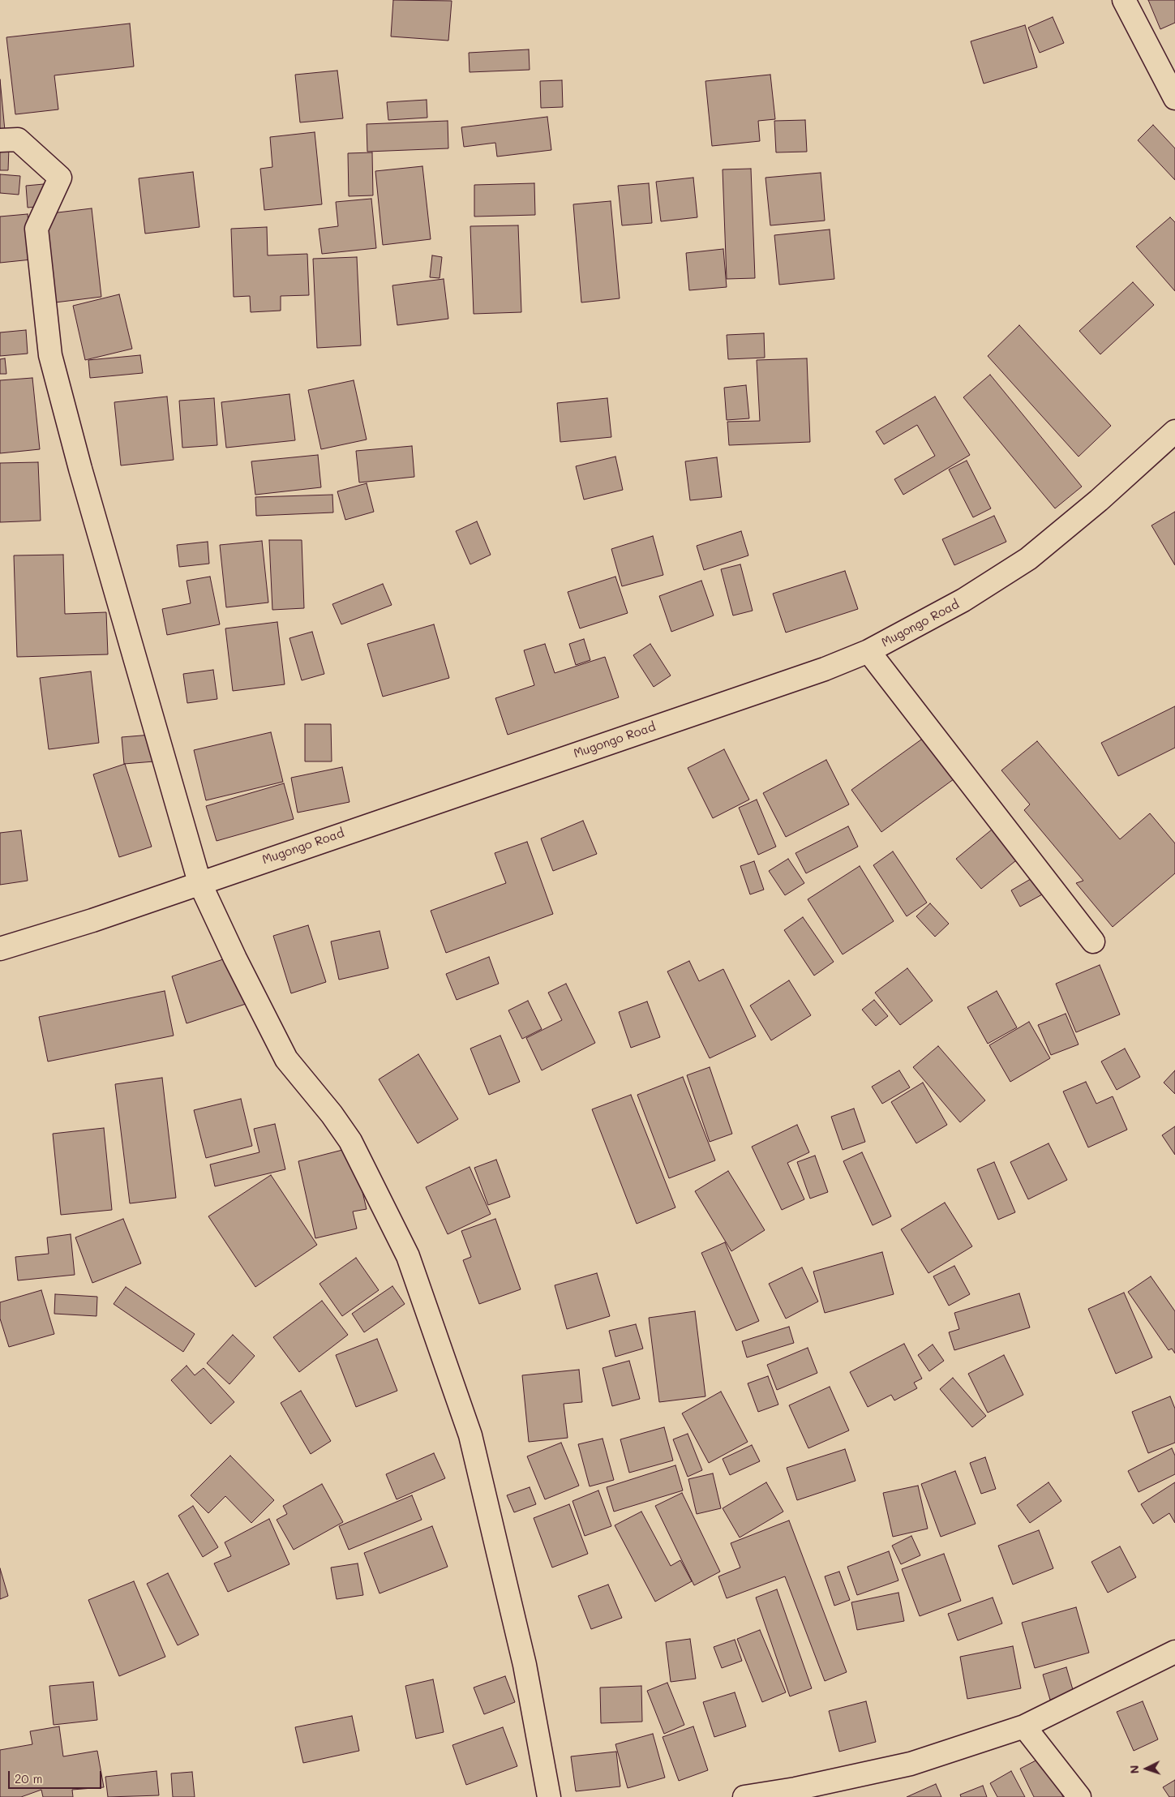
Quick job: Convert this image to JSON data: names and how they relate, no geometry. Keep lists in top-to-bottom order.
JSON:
{
  "streets": {
    "street": ["Mugongo Road"]
  },
  "scale_bar": "20 m",
  "north": "left"
}
